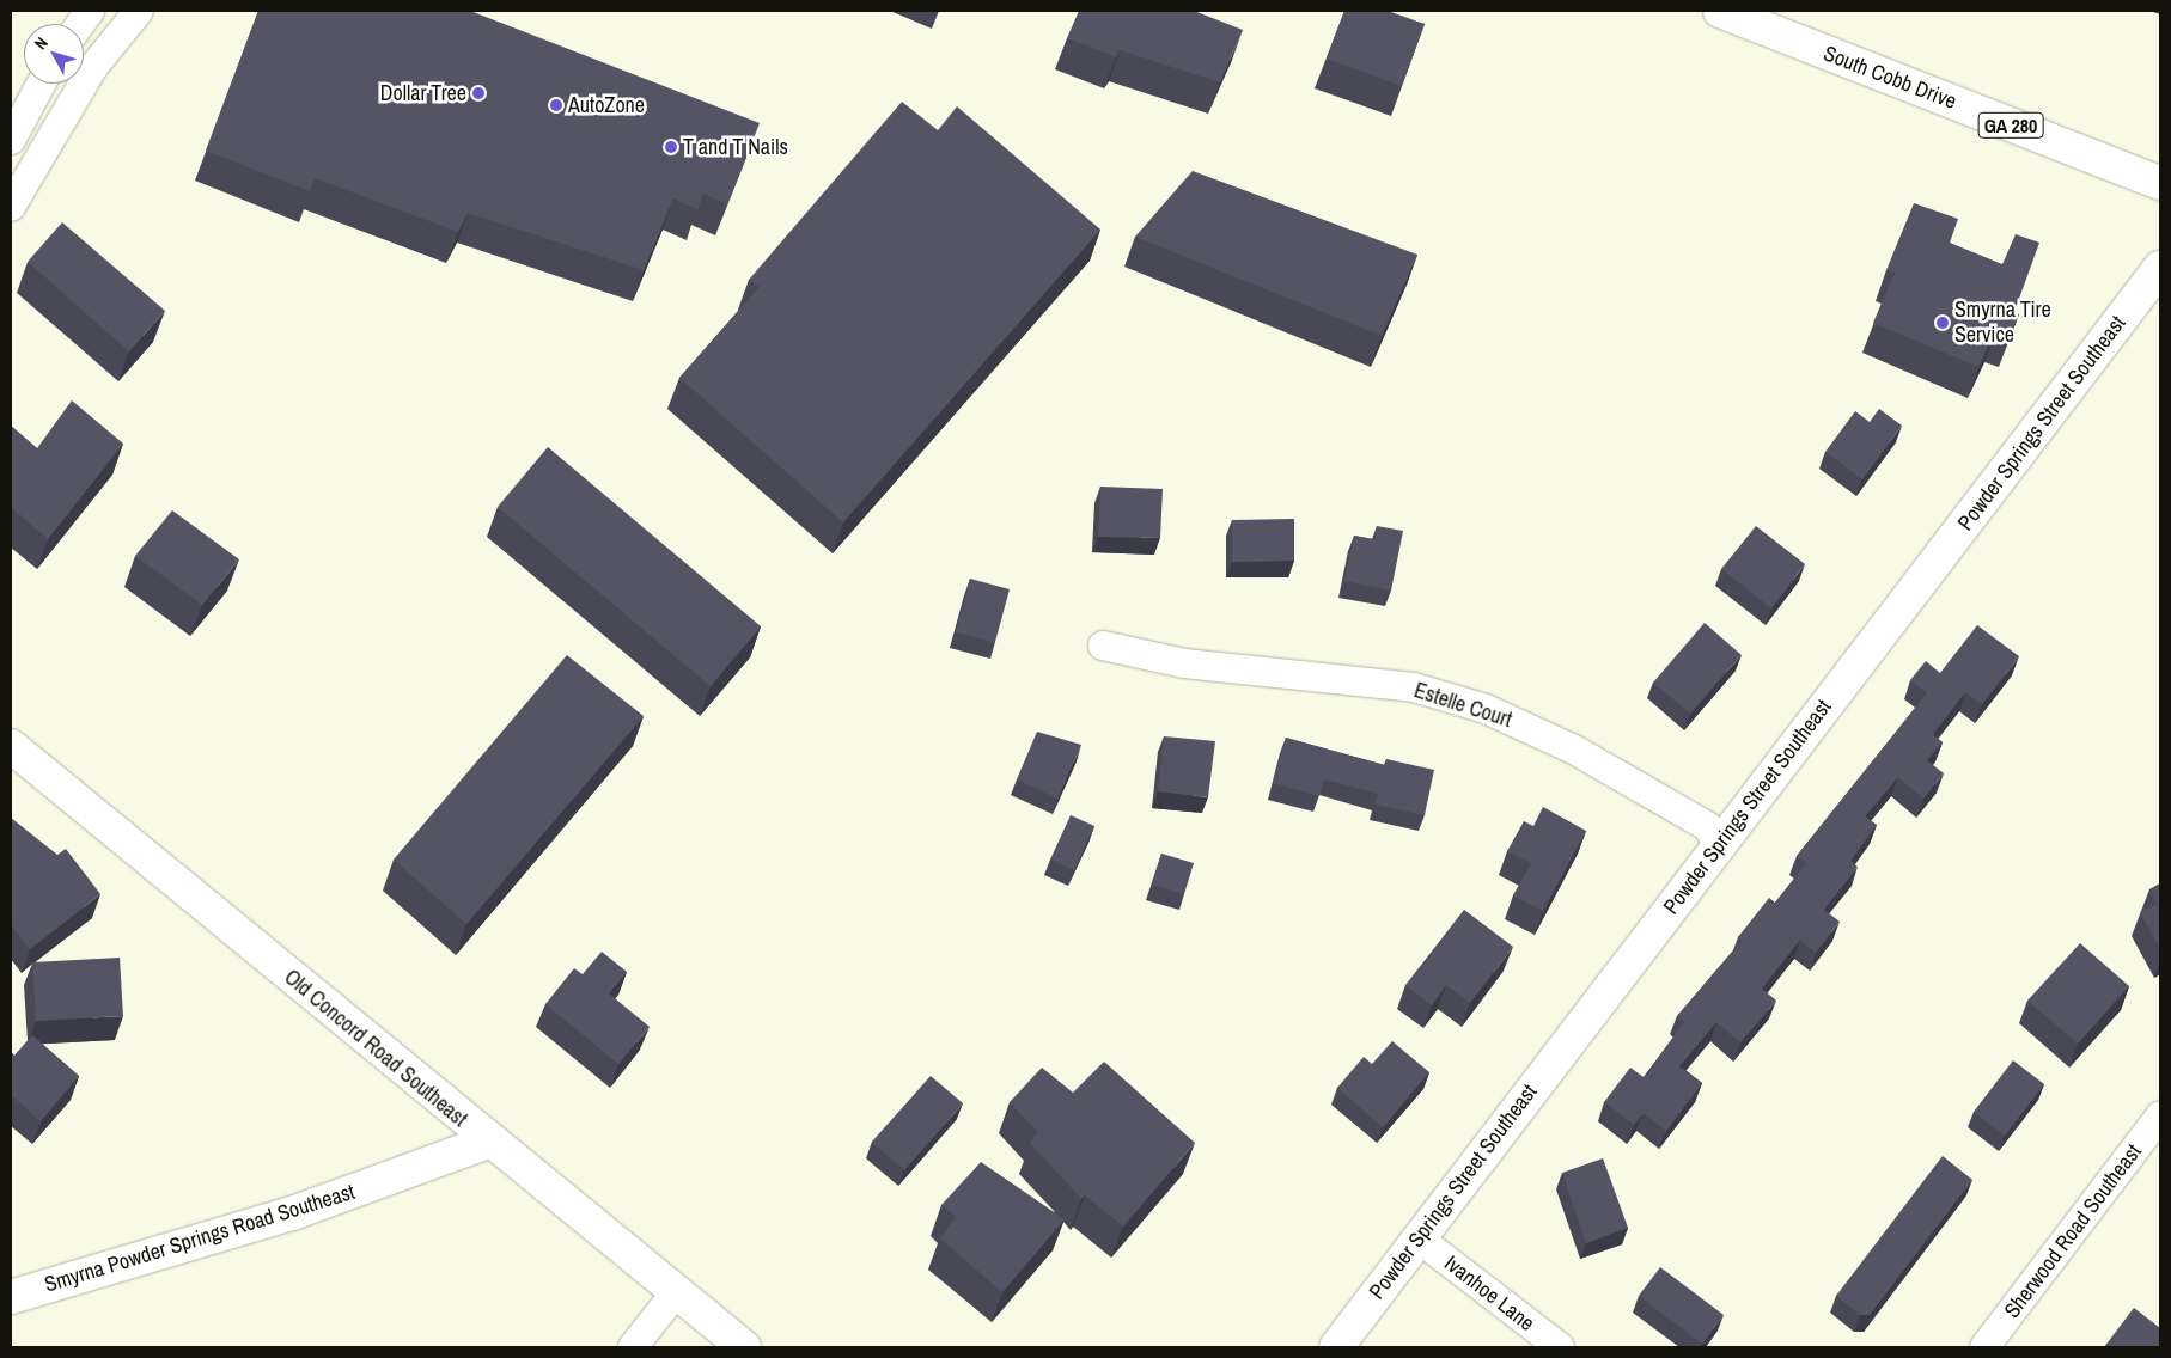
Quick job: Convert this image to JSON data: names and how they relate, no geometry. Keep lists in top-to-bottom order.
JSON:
{
  "streets": {
    "street": [
      "South Cobb Drive",
      "GA 280",
      "Powder Springs Street Southeast",
      "Estelle Court",
      "Old Concord Road Southeast",
      "Sherwood Road Southeast",
      "Smyrna Powder Springs Road Southeast",
      "Ivanhoe Lane"
    ]
  },
  "crossings": [
    ["Powder Springs Street Southeast", "Estelle Court"],
    ["Powder Springs Street Southeast", "Ivanhoe Lane"],
    ["Old Concord Road Southeast", "Smyrna Powder Springs Road Southeast"]
  ],
  "places": [
    "Dollar Tree",
    "AutoZone",
    "T and T Nails",
    "Smyrna Tire Service"
  ],
  "north": "top left"
}
